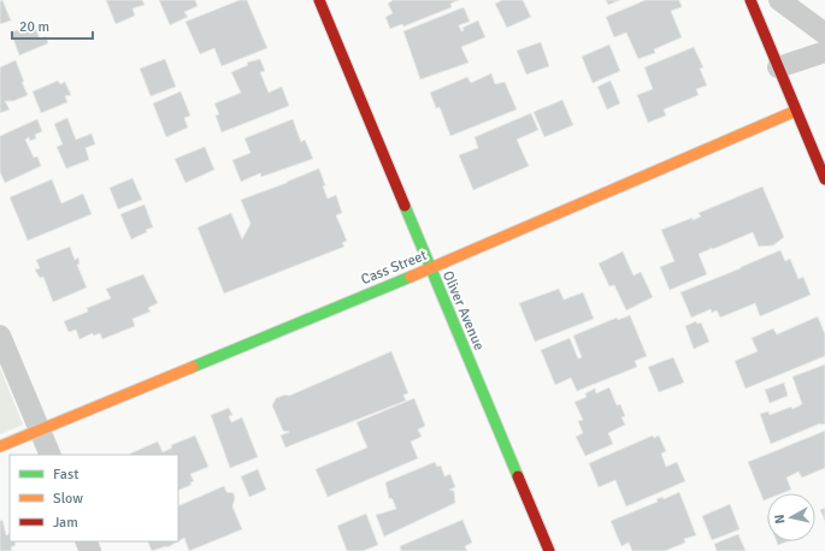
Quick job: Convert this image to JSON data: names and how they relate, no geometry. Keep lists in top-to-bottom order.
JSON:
{
  "streets": {
    "street": ["Cass Street", "Oliver Avenue"]
  },
  "crossings": [
    ["Cass Street", "Oliver Avenue"]
  ],
  "legend": ["Fast", "Slow", "Jam"],
  "scale_bar": "20 m",
  "north": "left"
}
